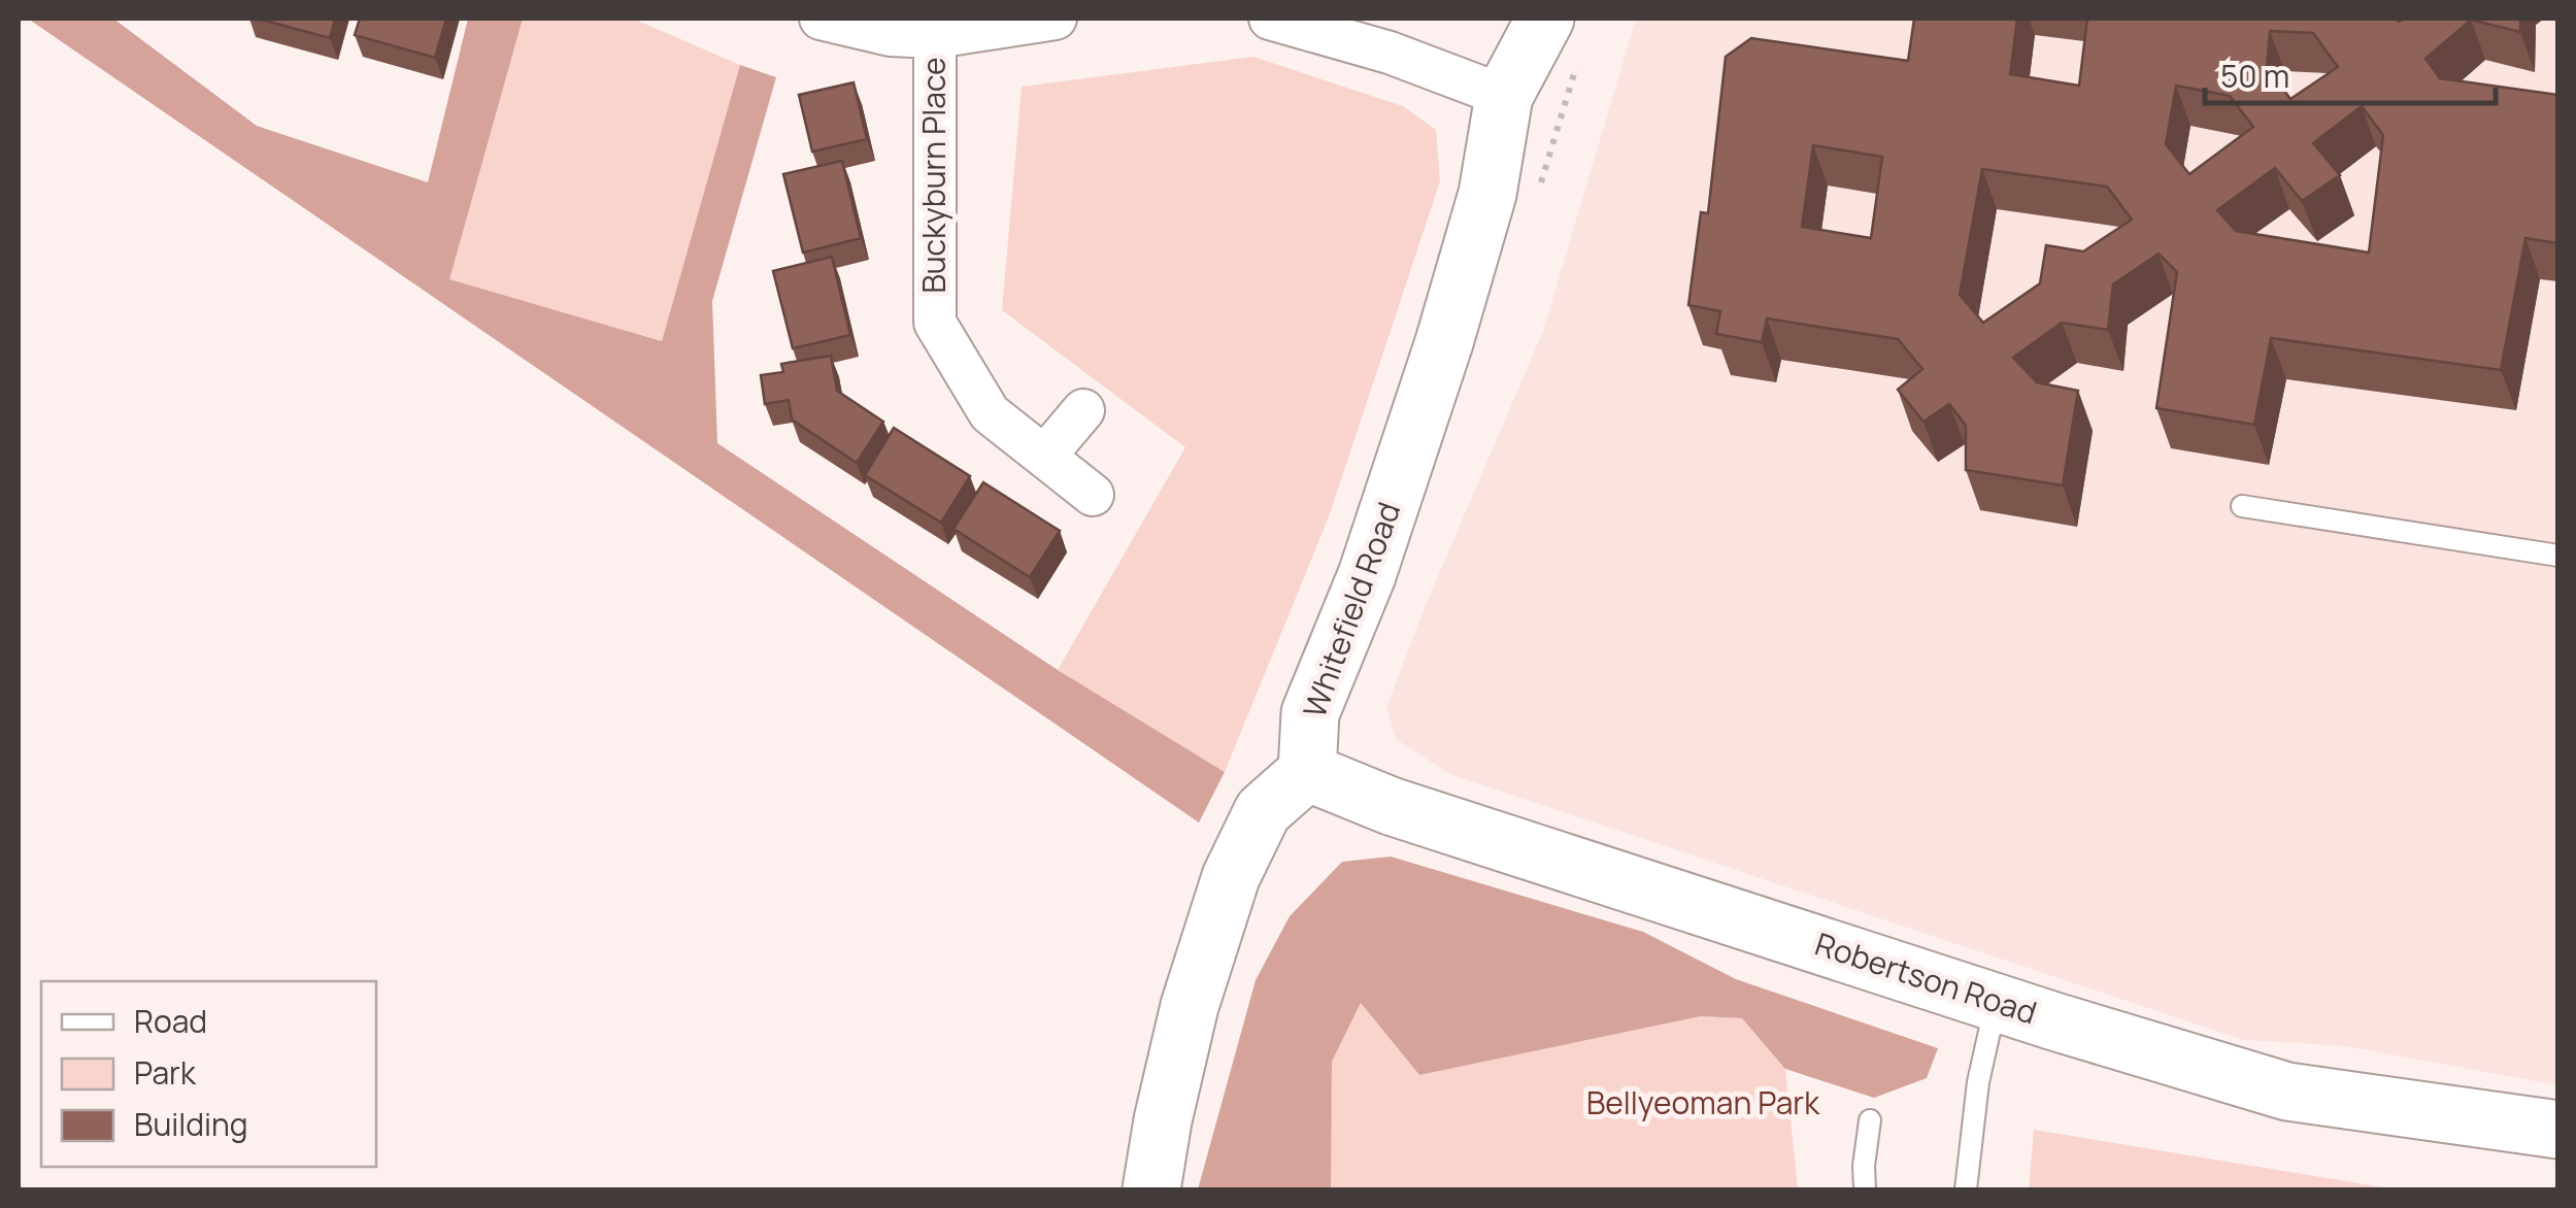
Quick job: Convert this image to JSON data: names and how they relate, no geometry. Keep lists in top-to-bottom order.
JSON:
{
  "streets": {
    "street": ["Buckyburn Place", "Whitefield Road", "Robertson Road"]
  },
  "crossings": [
    ["Whitefield Road", "Robertson Road"]
  ],
  "parks": ["Bellyeoman Park"],
  "legend": ["Road", "Park", "Building"],
  "scale_bar": "50 m"
}
